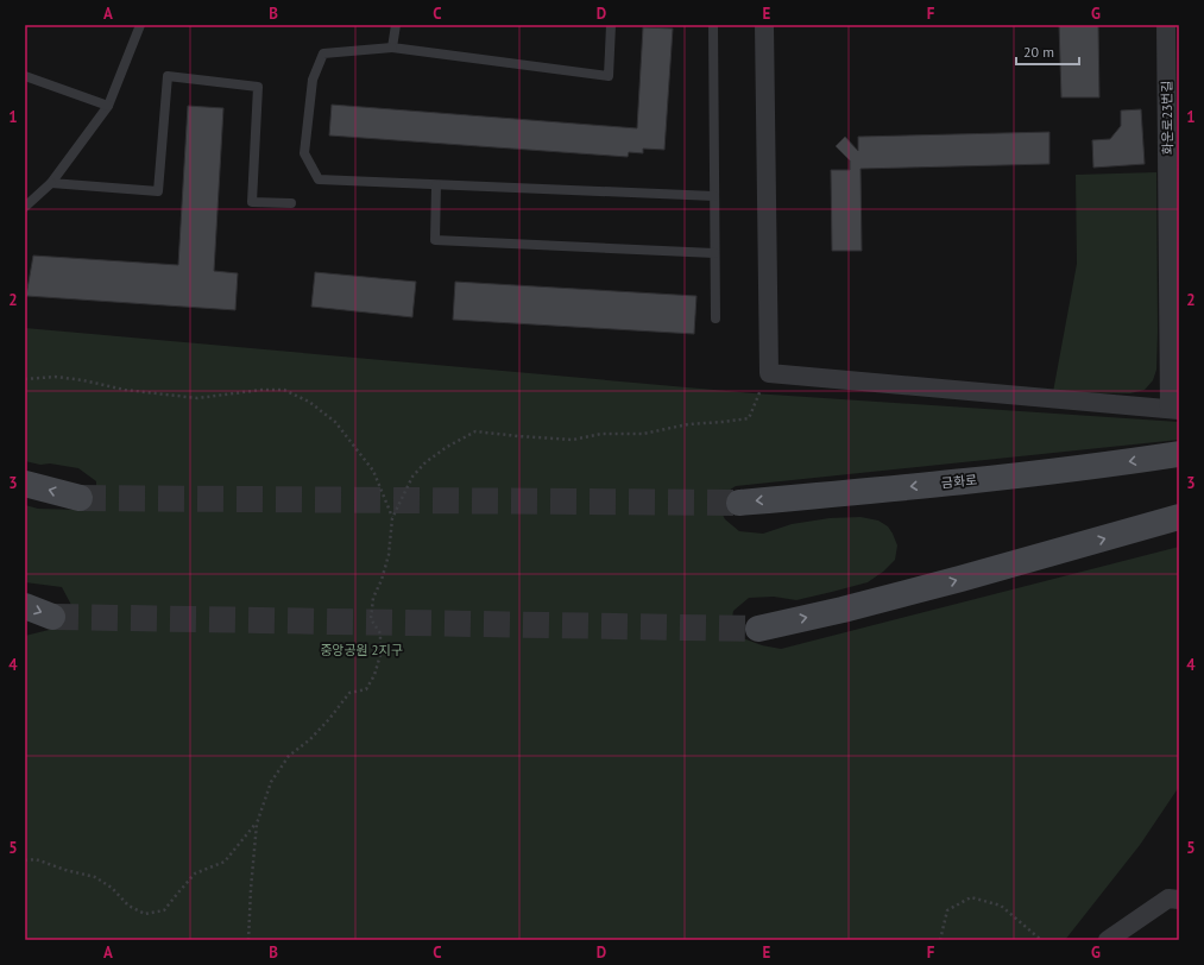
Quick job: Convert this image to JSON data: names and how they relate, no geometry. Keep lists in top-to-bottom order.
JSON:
{
  "streets": {
    "main road": ["금화로"],
    "street": ["화운로23번길"]
  },
  "parks": ["중앙공원 2지구"],
  "scale_bar": "20 m",
  "grid": {
    "columns": [
      "A",
      "B",
      "C",
      "D",
      "E",
      "F",
      "G"
    ],
    "rows": [
      "1",
      "2",
      "3",
      "4",
      "5"
    ]
  }
}
